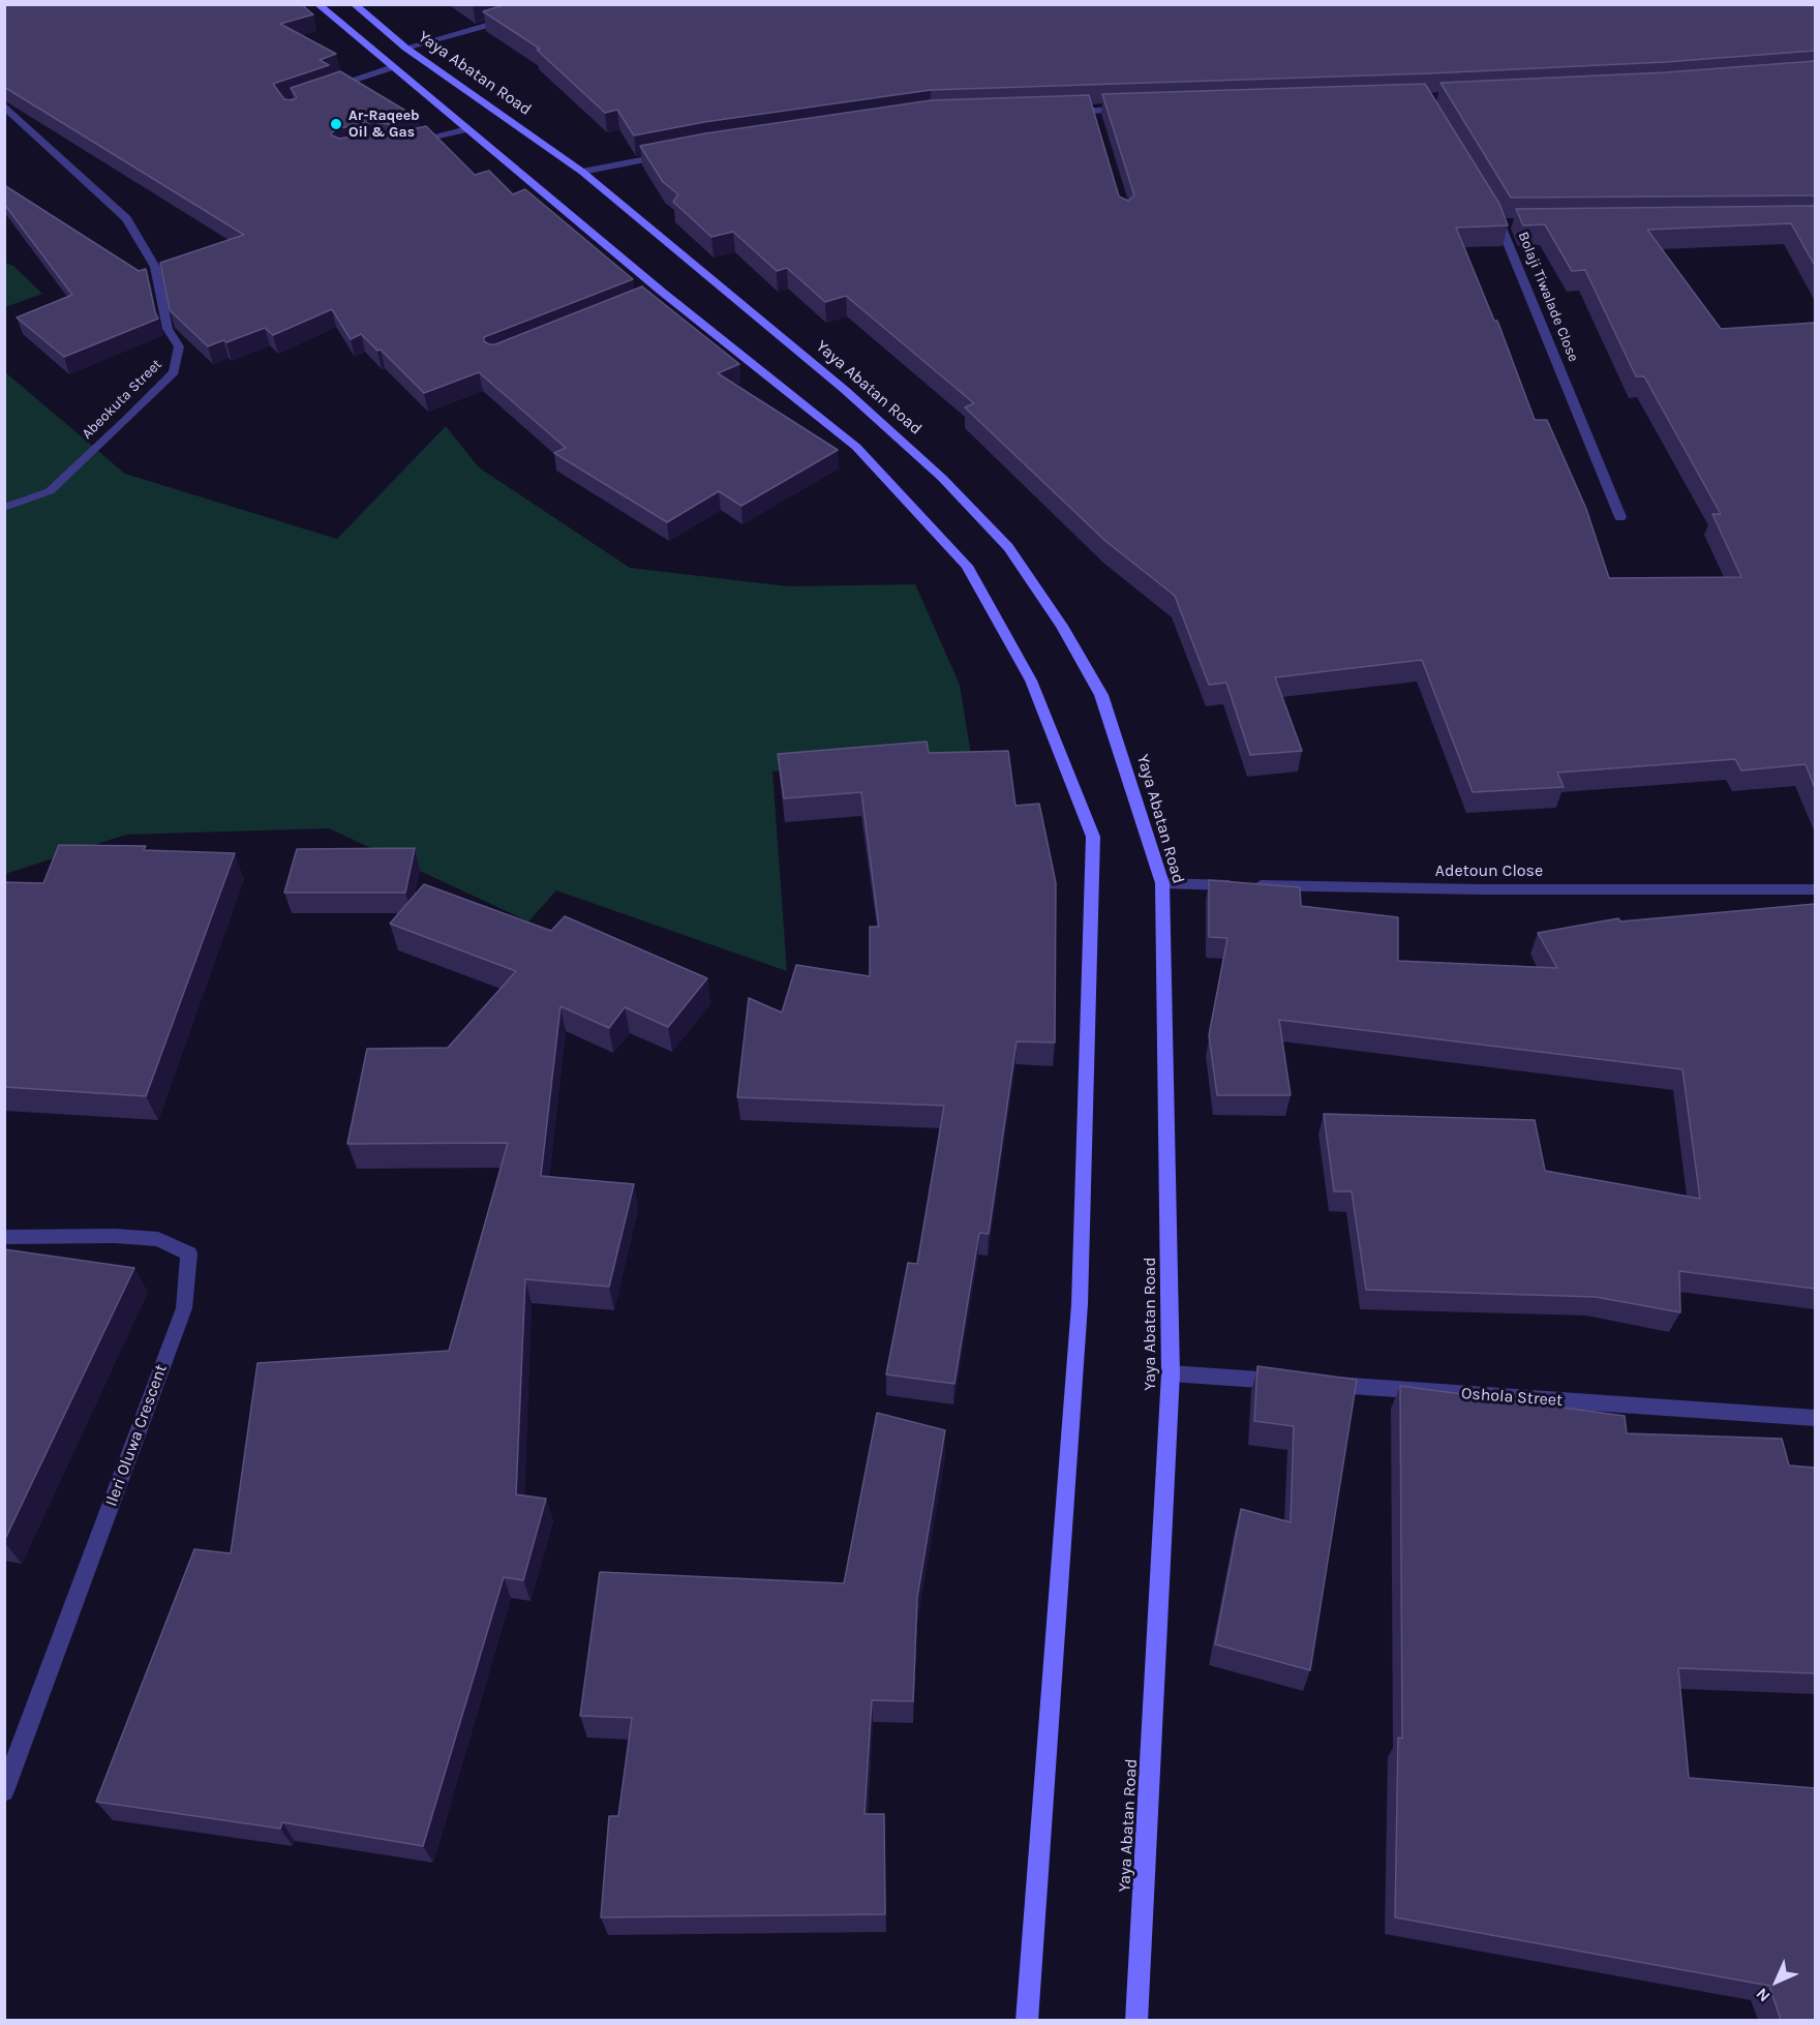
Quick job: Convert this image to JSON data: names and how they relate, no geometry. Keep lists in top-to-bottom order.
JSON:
{
  "streets": {
    "main road": ["Yaya Abatan Road"],
    "street": [
      "Bolaji Tiwalade Close",
      "Abeokuta Street",
      "Adetoun Close",
      "Oshola Street",
      "Ileri Oluwa Crescent"
    ]
  },
  "crossings": [
    ["Yaya Abatan Road", "Adetoun Close"]
  ],
  "places": ["Ar-Raqeeb Oil & Gas"],
  "north": "bottom left"
}
